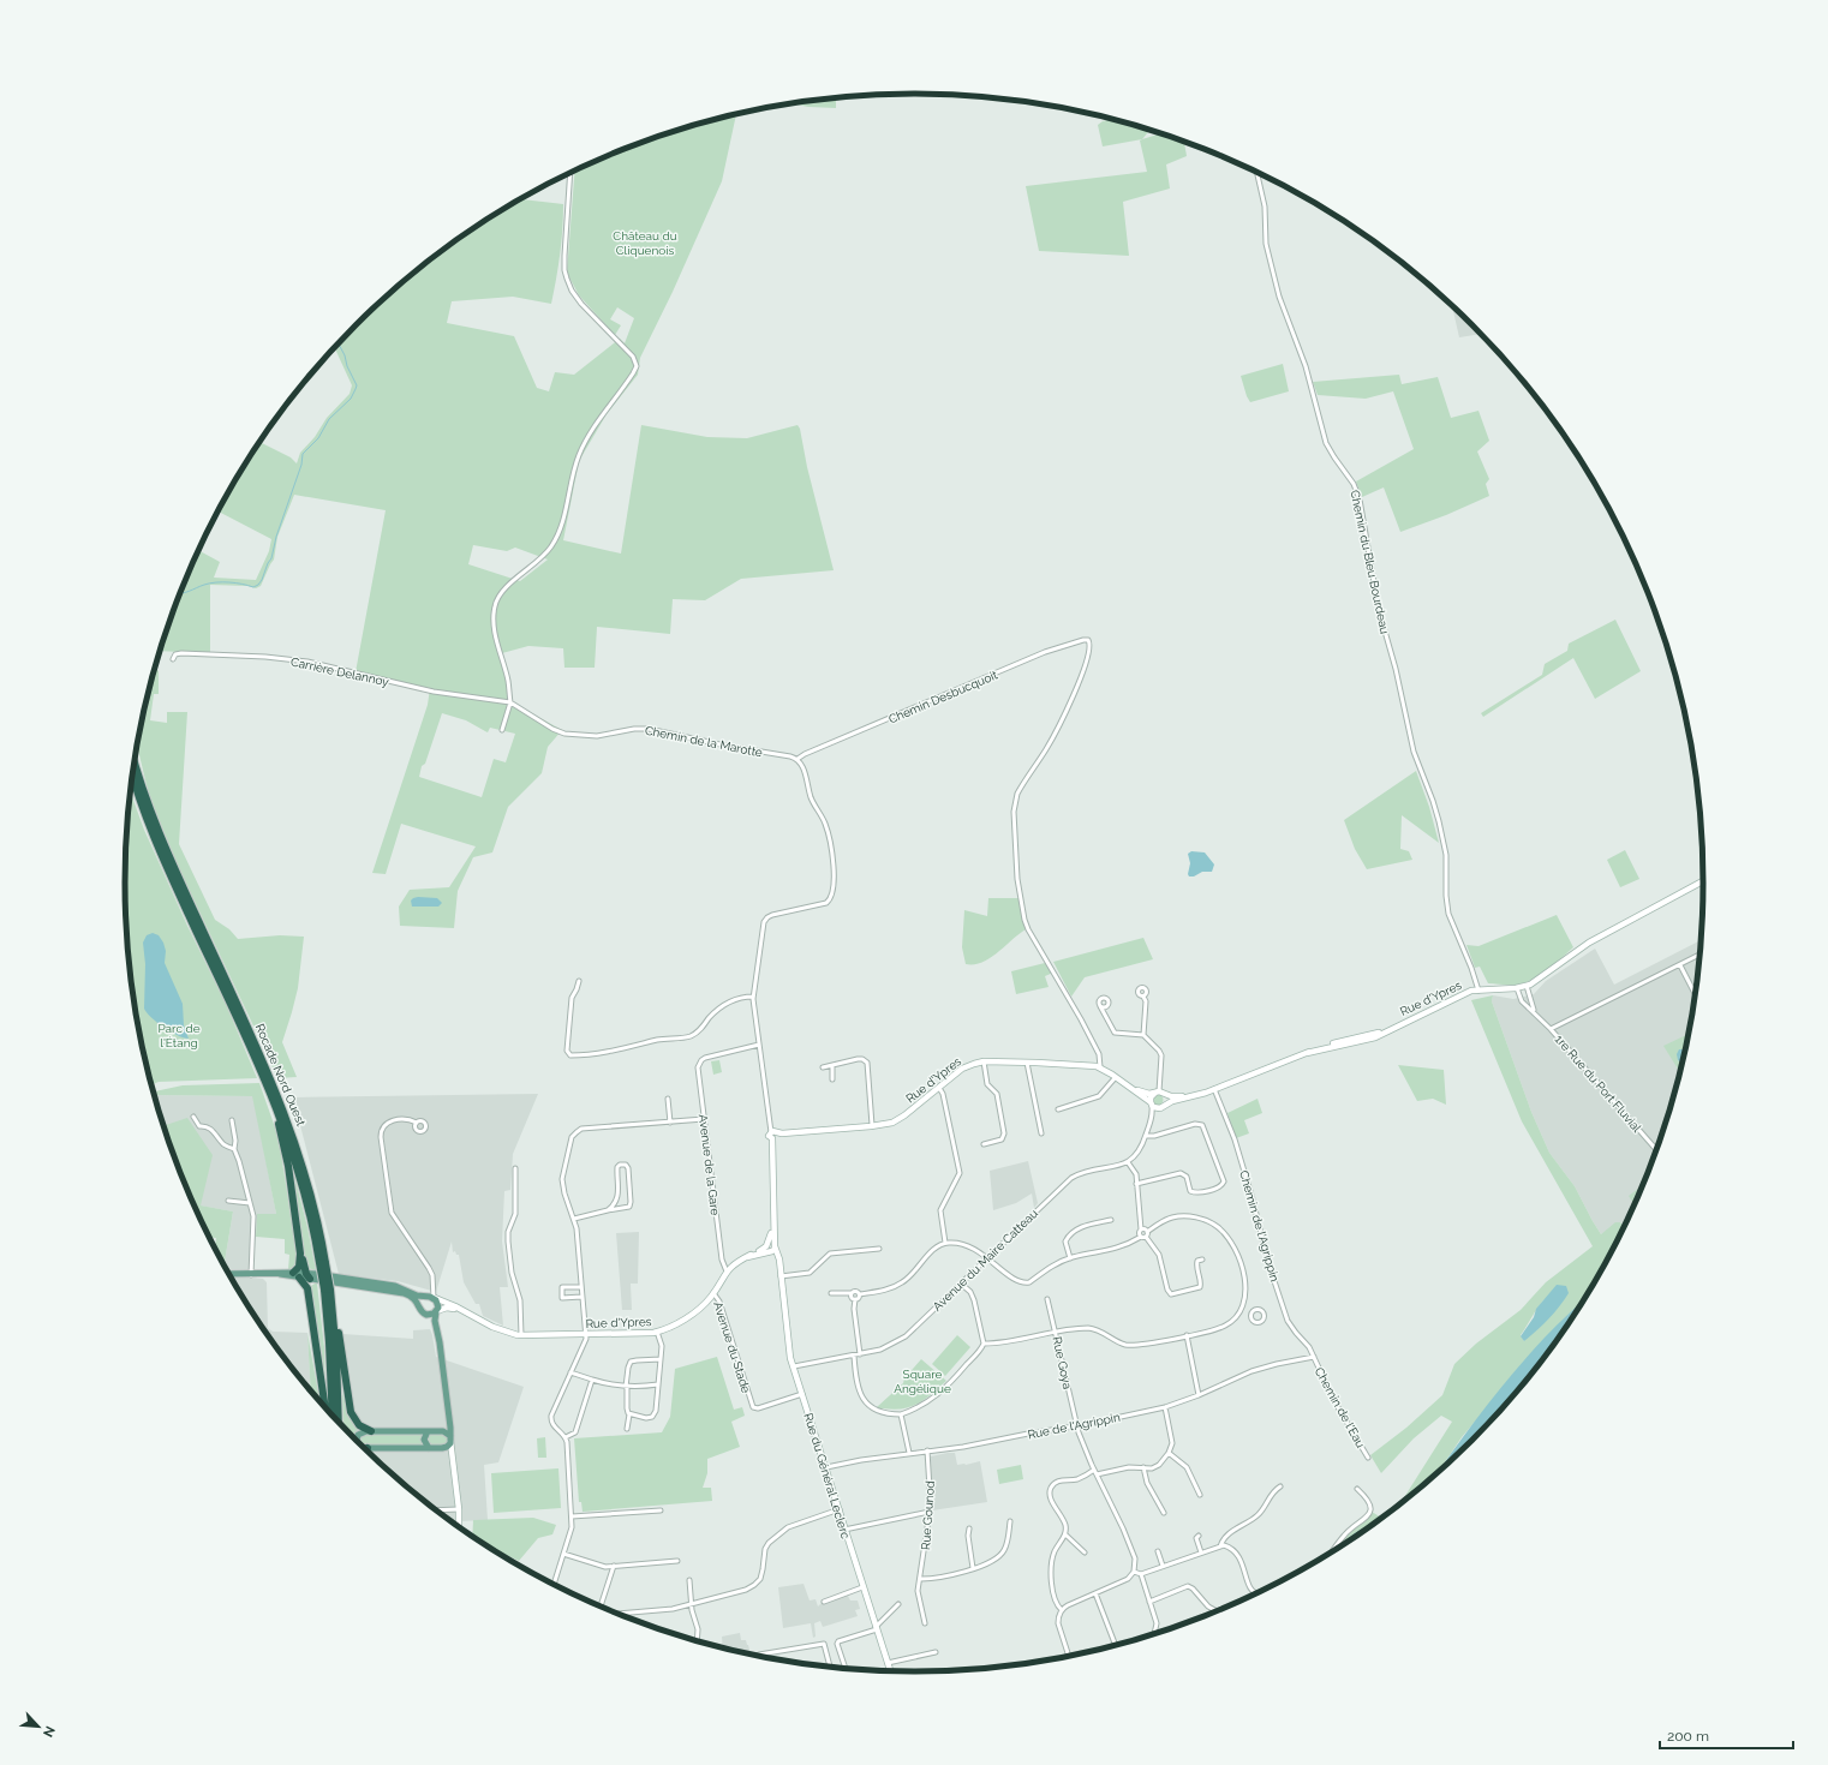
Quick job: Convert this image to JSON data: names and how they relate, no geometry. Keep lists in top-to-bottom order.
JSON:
{
  "streets": {
    "highway": ["Rocade Nord Ouest"],
    "main road": ["Rue d'Ypres", "Rue du Général Leclerc"],
    "street": [
      "Chemin du Bleu Bourdeau",
      "Carrière Delannoy",
      "Chemin Desbucquoit",
      "Chemin de la Marotte",
      "1re Rue du Port Fluvial",
      "Avenue de la Gare",
      "Chemin de l'Agrippin",
      "Avenue du Maire Catteau",
      "Avenue du Stade",
      "Rue Goya",
      "Chemin de l'Eau",
      "Rue de l'Agrippin",
      "Rue Gounod"
    ]
  },
  "crossings": [
    ["Chemin du Bleu Bourdeau", "Rue d'Ypres"],
    ["Carrière Delannoy", "Chemin de la Marotte"],
    ["Chemin Desbucquoit", "Chemin de la Marotte"],
    ["Chemin Desbucquoit", "Rue d'Ypres"],
    ["Rue d'Ypres", "1re Rue du Port Fluvial"],
    ["Rue d'Ypres", "Avenue de la Gare"],
    ["Rue d'Ypres", "Chemin de l'Agrippin"],
    ["Rue d'Ypres", "Avenue du Stade"],
    ["Rue d'Ypres", "Rue du Général Leclerc"],
    ["Chemin de l'Agrippin", "Chemin de l'Eau"],
    ["Chemin de l'Agrippin", "Rue de l'Agrippin"],
    ["Avenue du Maire Catteau", "Rue du Général Leclerc"],
    ["Avenue du Stade", "Rue du Général Leclerc"],
    ["Rue Goya", "Rue de l'Agrippin"],
    ["Chemin de l'Eau", "Rue de l'Agrippin"],
    ["Rue de l'Agrippin", "Rue du Général Leclerc"],
    ["Rue de l'Agrippin", "Rue Gounod"]
  ],
  "parks": ["Château du Cliquenois", "Parc de l'Étang", "Square Angélique"],
  "scale_bar": "200 m",
  "north": "bottom right"
}
